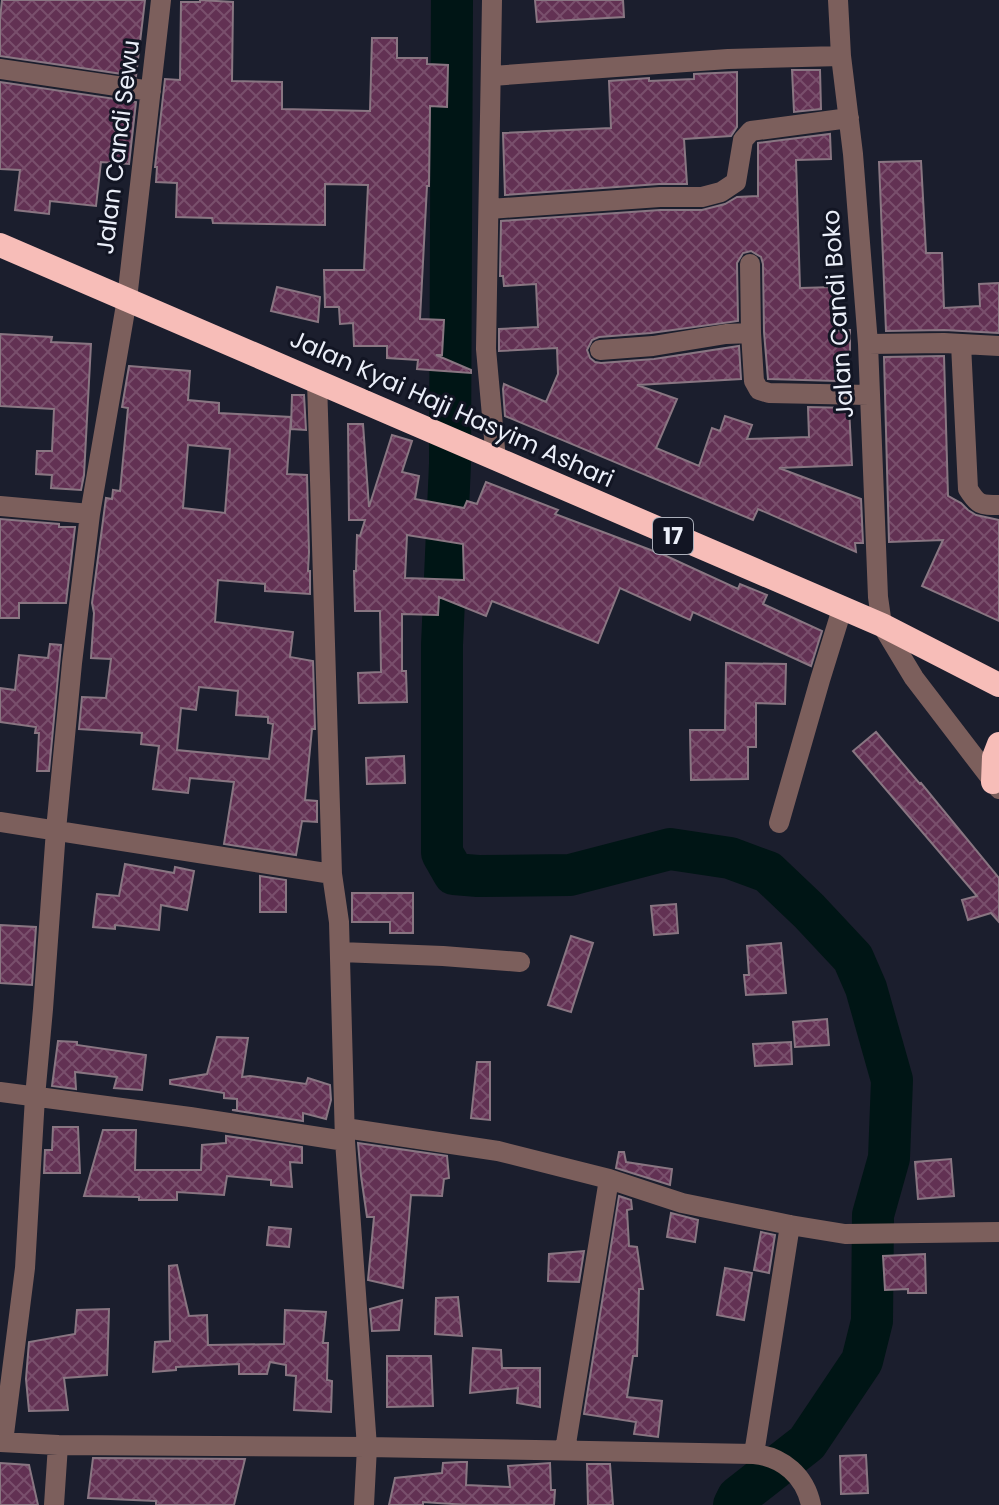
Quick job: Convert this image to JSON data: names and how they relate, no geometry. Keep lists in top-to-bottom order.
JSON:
{
  "streets": {
    "highway": ["Jalan Kyai Haji Hasyim Ashari", "17"],
    "street": ["Jalan Candi Sewu", "Jalan Candi Boko"]
  },
  "crossings": [
    ["Jalan Candi Sewu", "Jalan Kyai Haji Hasyim Ashari"],
    ["Jalan Candi Boko", "Jalan Kyai Haji Hasyim Ashari"],
    ["Jalan Candi Boko", "17"],
    ["Jalan Kyai Haji Hasyim Ashari", "17"]
  ]
}
